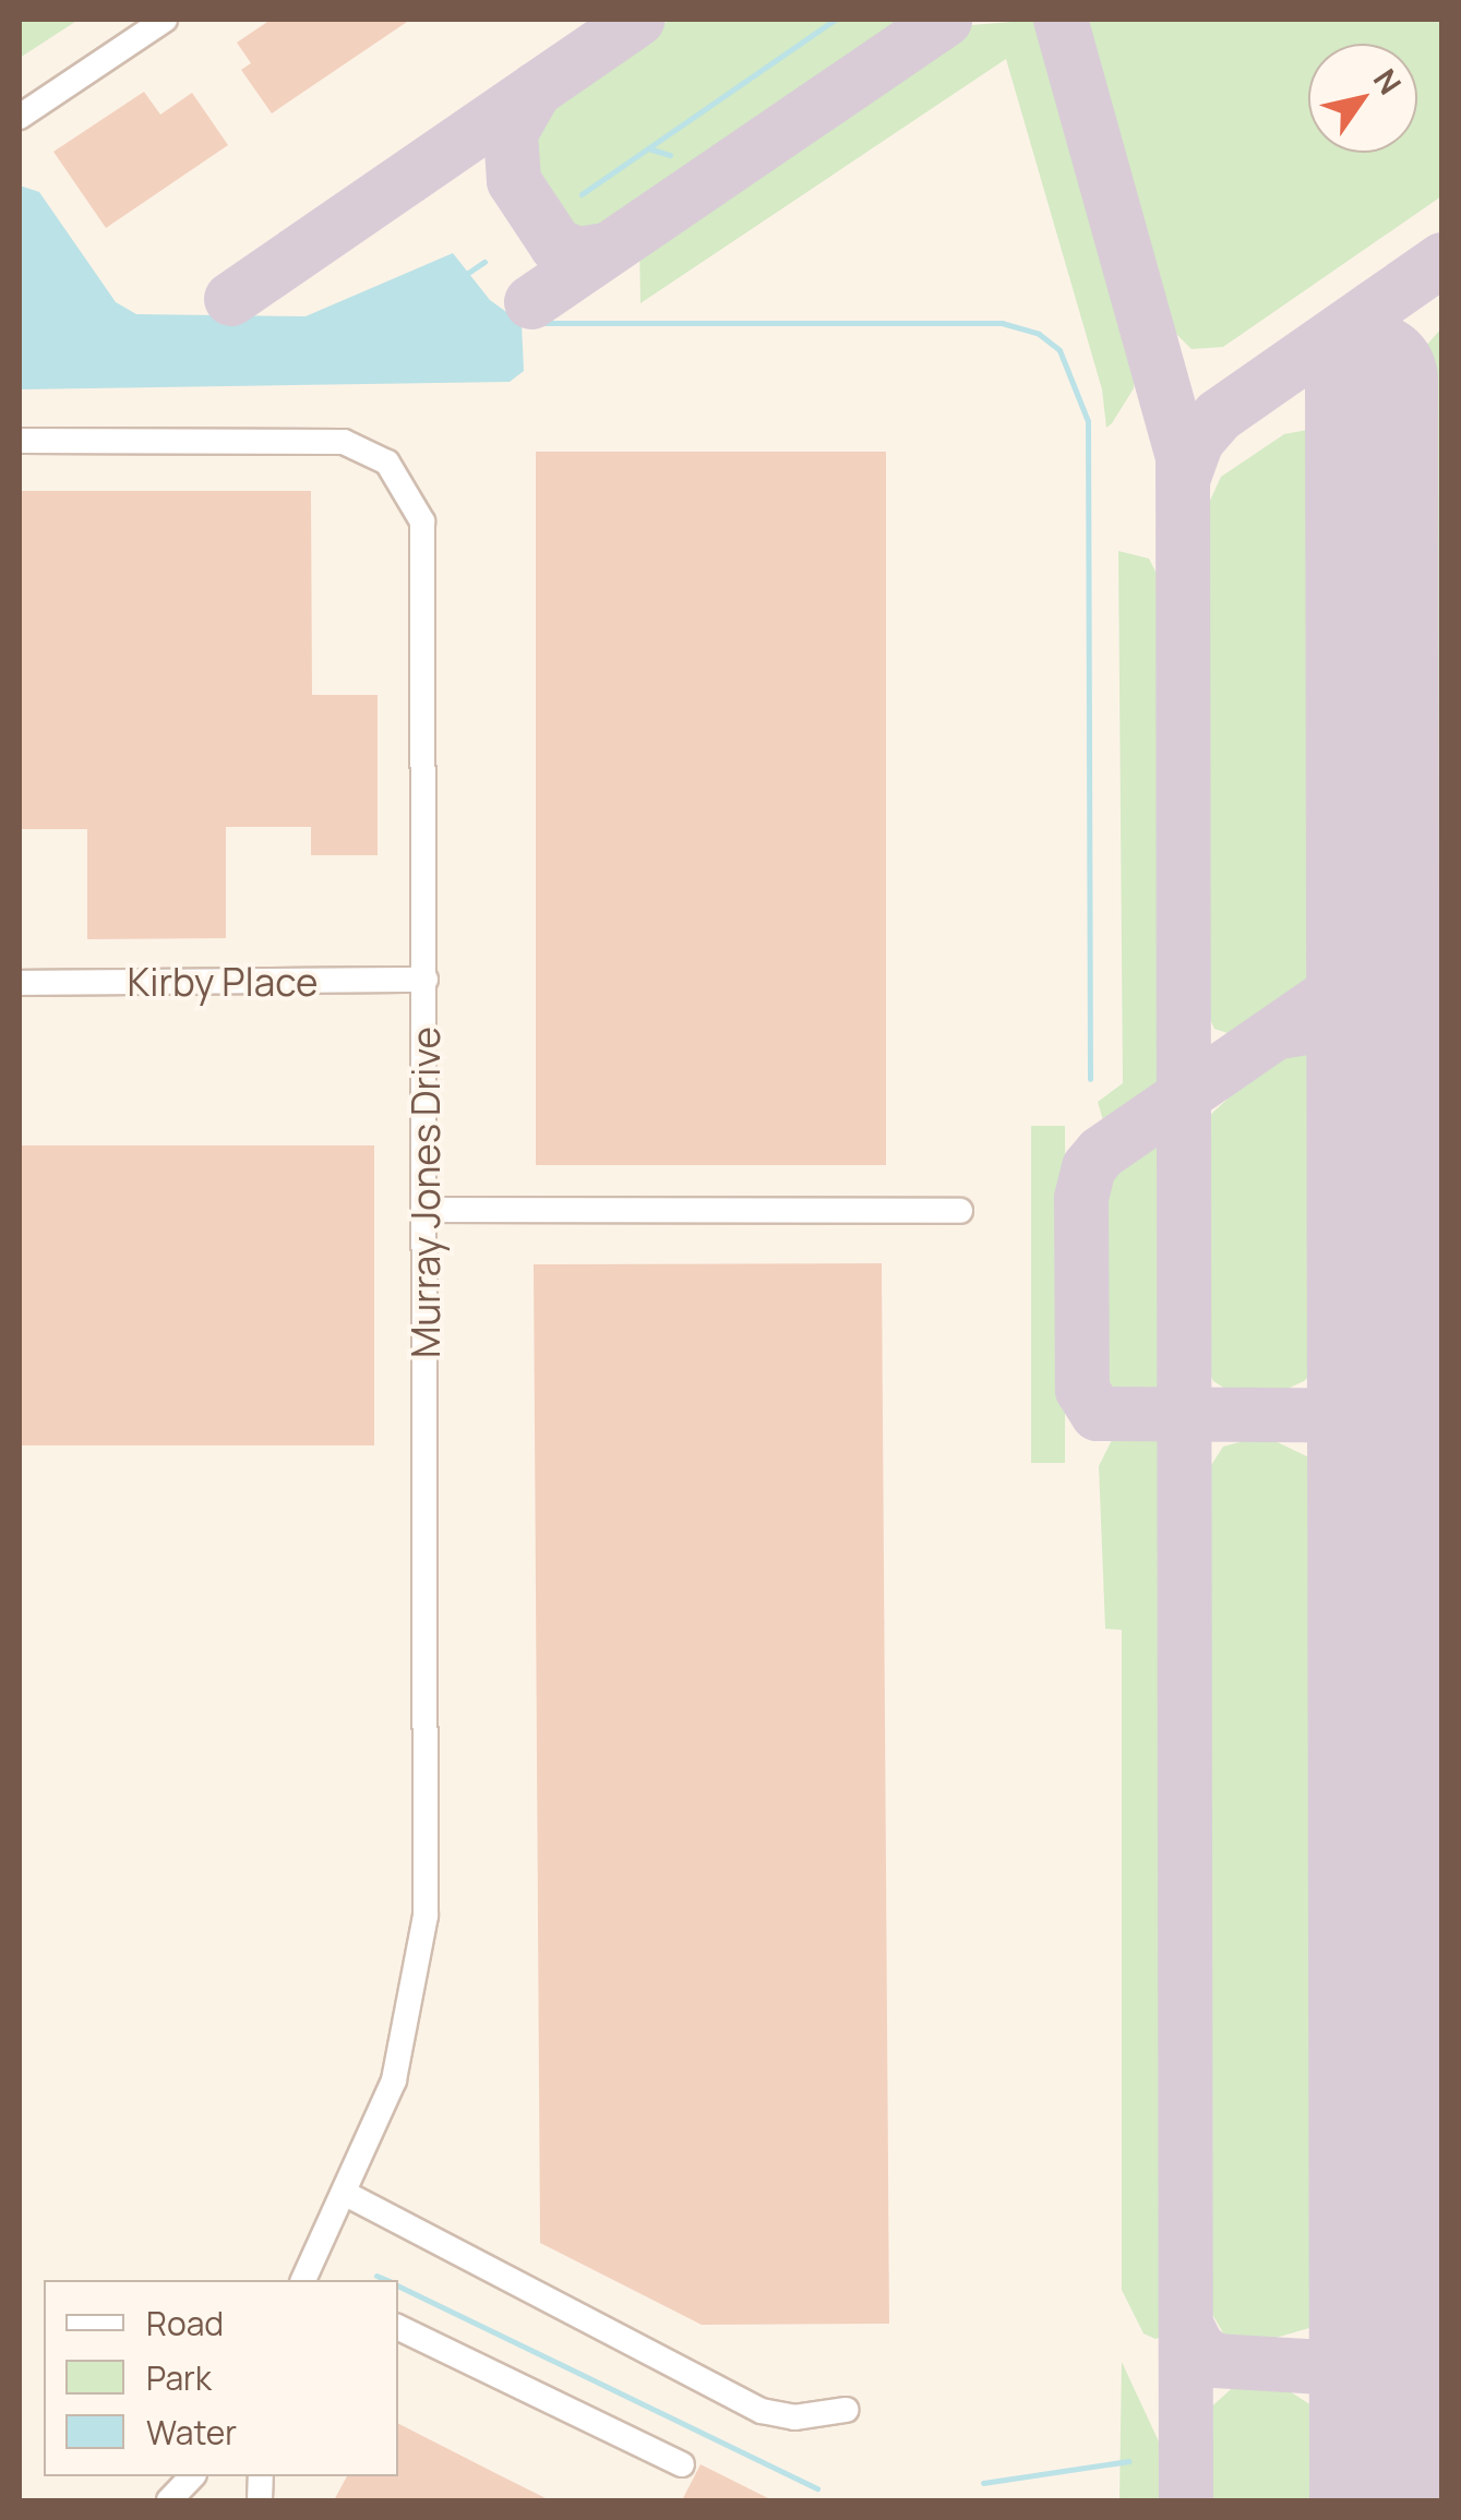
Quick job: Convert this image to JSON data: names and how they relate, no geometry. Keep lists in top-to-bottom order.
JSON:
{
  "streets": {
    "street": ["Kirby Place", "Murray Jones Drive"]
  },
  "crossings": [
    ["Kirby Place", "Murray Jones Drive"]
  ],
  "legend": ["Road", "Park", "Water"],
  "north": "top right"
}
